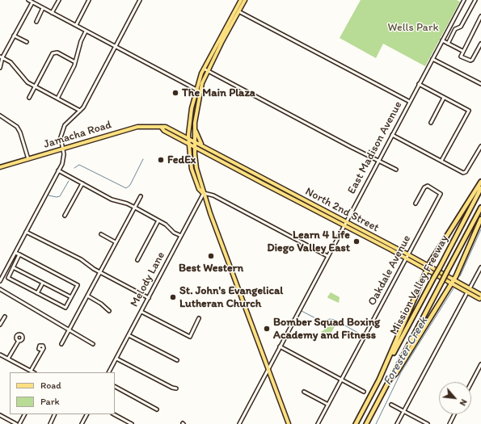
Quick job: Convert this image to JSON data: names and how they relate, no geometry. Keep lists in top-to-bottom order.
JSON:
{
  "streets": {
    "highway": ["Mission Valley Freeway"],
    "main road": ["Jamacha Road", "North 2nd Street"],
    "street": ["East Madison Avenue", "Oakdale Avenue", "Melody Lane"]
  },
  "crossings": [
    ["Jamacha Road", "North 2nd Street"],
    ["East Madison Avenue", "North 2nd Street"],
    ["North 2nd Street", "Oakdale Avenue"]
  ],
  "water": ["Forester Creek"],
  "parks": ["Wells Park"],
  "places": [
    "The Main Plaza",
    "FedEx",
    "Learn 4 Life Diego Valley East",
    "Best Western",
    "St. John's Evangelical Lutheran Church",
    "Bomber Squad Boxing Academy and Fitness"
  ],
  "legend": ["Road", "Park"],
  "north": "bottom right"
}
